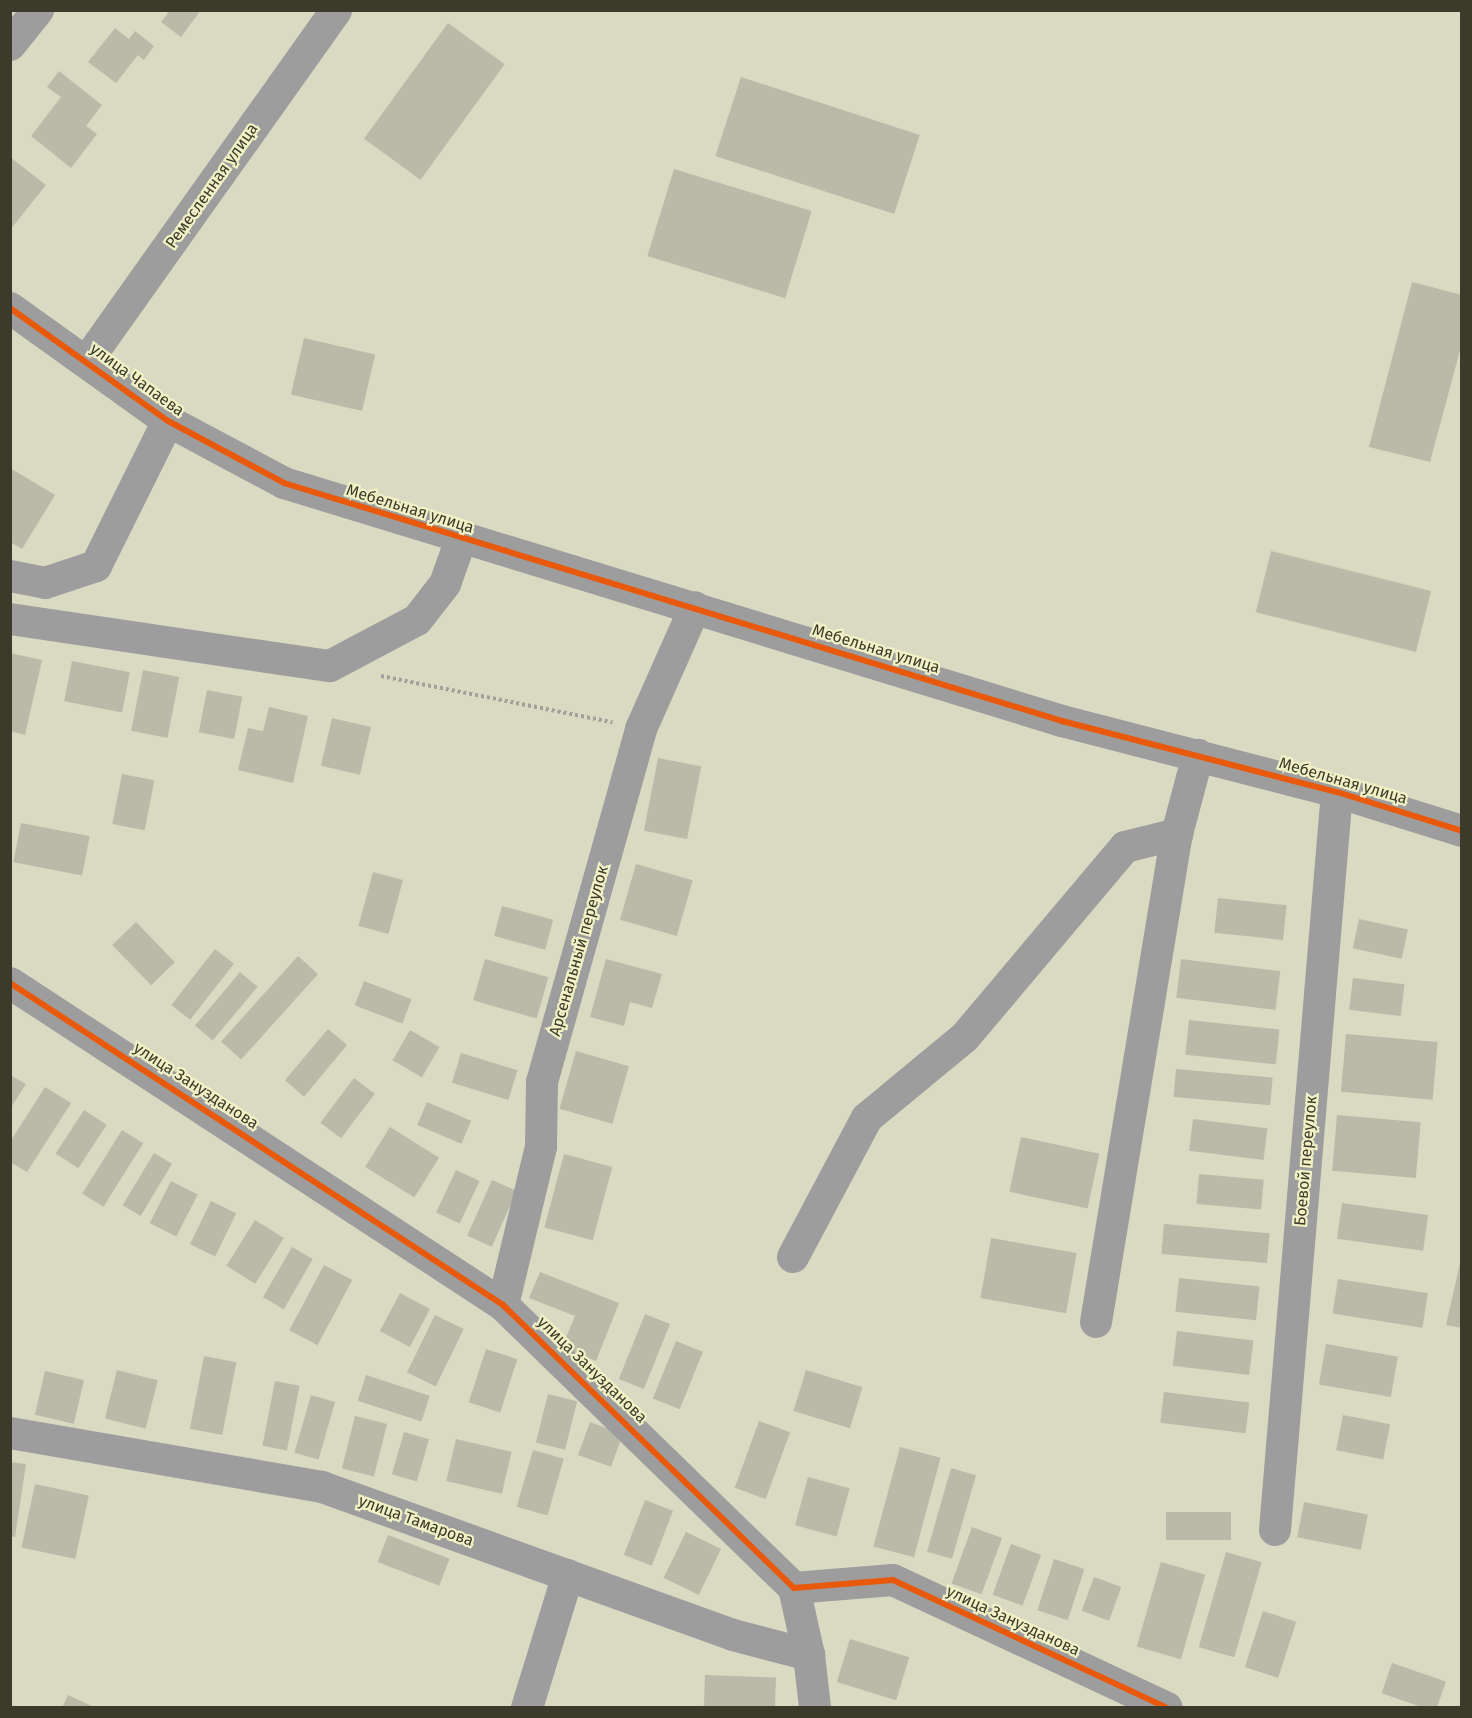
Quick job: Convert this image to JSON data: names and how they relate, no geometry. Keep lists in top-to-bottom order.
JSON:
{
  "streets": {
    "street": [
      "Ремесленная улица",
      "улица Чапаева",
      "Мебельная улица",
      "Арсенальный переулок",
      "улица Занузданова",
      "Боевой переулок",
      "улица Тамарова"
    ]
  },
  "crossings": [
    ["Ремесленная улица", "улица Чапаева"],
    ["улица Чапаева", "Мебельная улица"],
    ["Мебельная улица", "Арсенальный переулок"],
    ["Мебельная улица", "Боевой переулок"],
    ["Арсенальный переулок", "улица Занузданова"]
  ]
}
